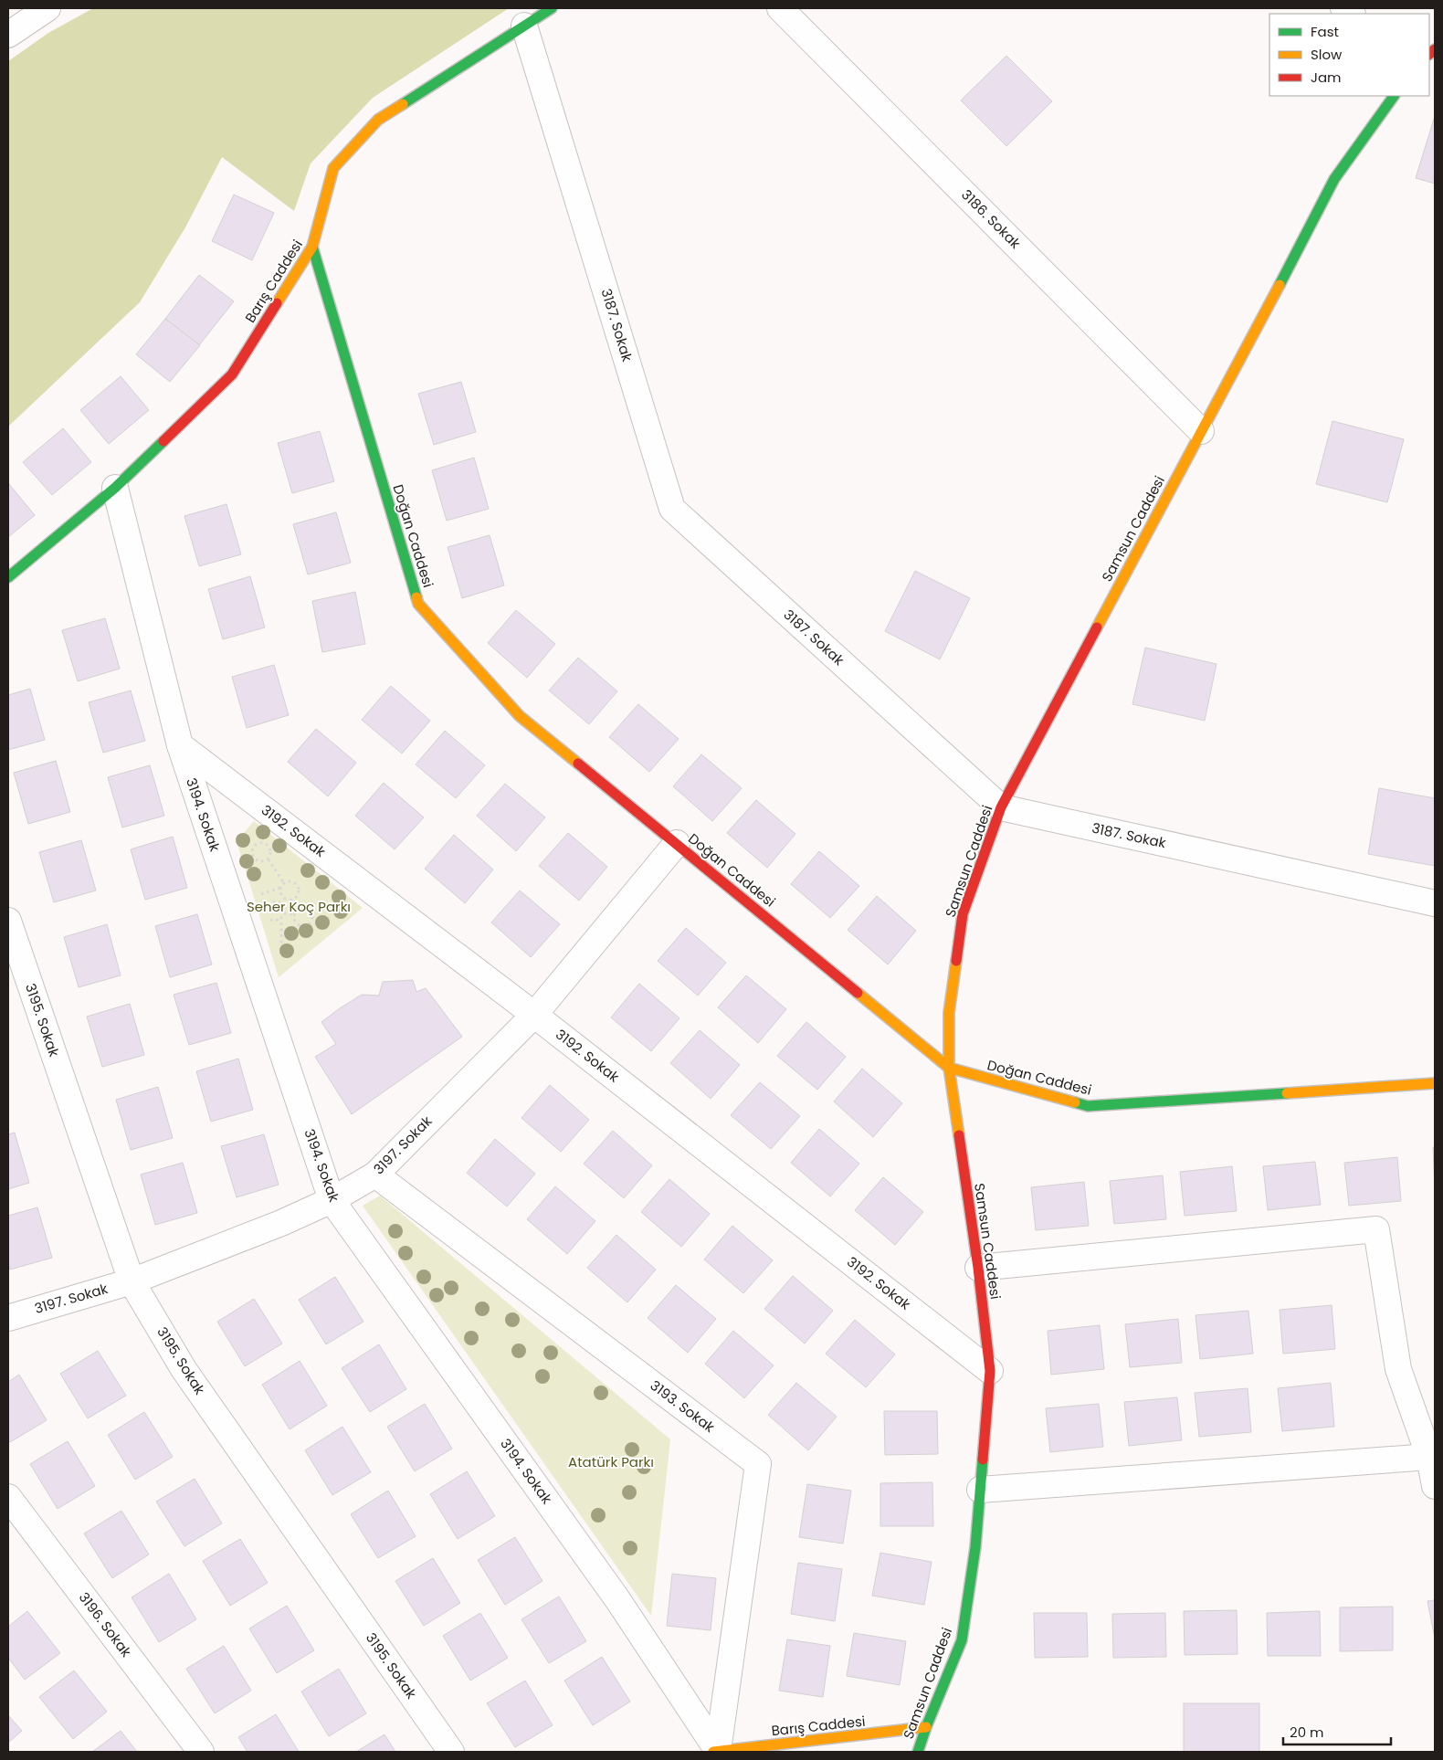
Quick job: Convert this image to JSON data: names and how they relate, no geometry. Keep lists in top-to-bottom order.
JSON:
{
  "streets": {
    "street": [
      "3186. Sokak",
      "Barış Caddesi",
      "3187. Sokak",
      "Samsun Caddesi",
      "Doğan Caddesi",
      "3194. Sokak",
      "3192. Sokak",
      "3195. Sokak",
      "3197. Sokak",
      "3193. Sokak",
      "3196. Sokak"
    ]
  },
  "crossings": [
    ["3186. Sokak", "Samsun Caddesi"],
    ["Barış Caddesi", "3187. Sokak"],
    ["Barış Caddesi", "Samsun Caddesi"],
    ["Barış Caddesi", "Doğan Caddesi"],
    ["Barış Caddesi", "3194. Sokak"],
    ["Barış Caddesi", "3193. Sokak"],
    ["3187. Sokak", "Samsun Caddesi"],
    ["Samsun Caddesi", "Doğan Caddesi"],
    ["Samsun Caddesi", "3192. Sokak"],
    ["Doğan Caddesi", "3197. Sokak"],
    ["3194. Sokak", "3192. Sokak"],
    ["3194. Sokak", "3197. Sokak"],
    ["3194. Sokak", "3193. Sokak"],
    ["3192. Sokak", "3197. Sokak"],
    ["3195. Sokak", "3197. Sokak"],
    ["3197. Sokak", "3193. Sokak"]
  ],
  "parks": ["Seher Koç Parkı", "Atatürk Parkı"],
  "legend": ["Fast", "Slow", "Jam"],
  "scale_bar": "20 m"
}
